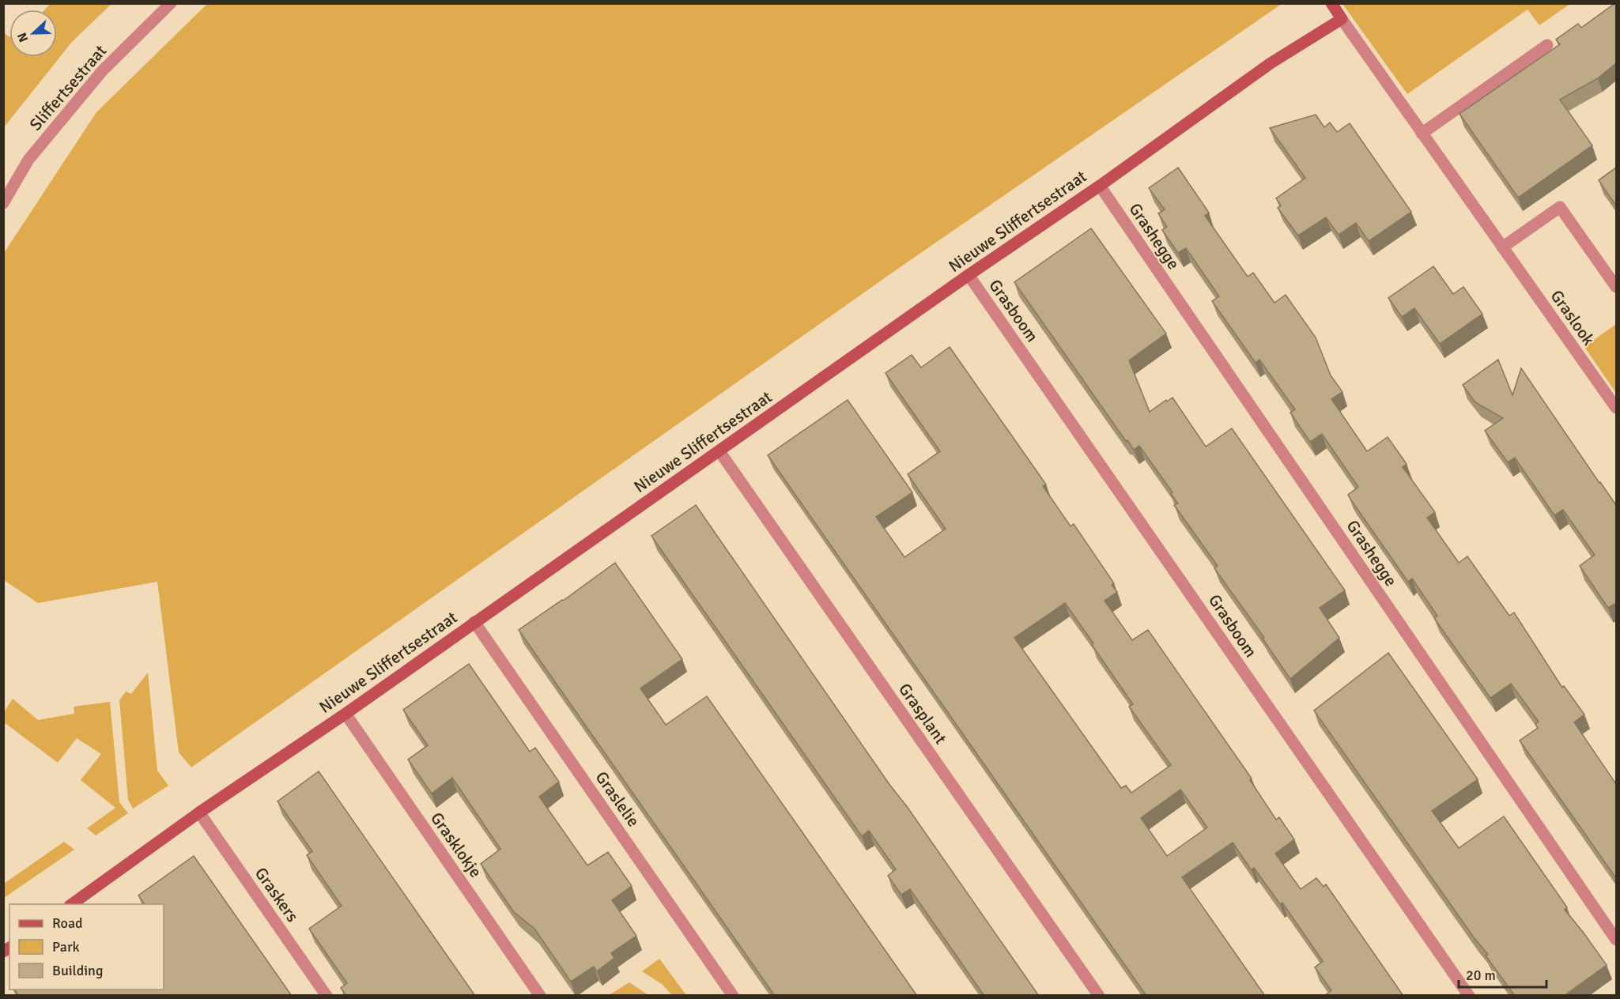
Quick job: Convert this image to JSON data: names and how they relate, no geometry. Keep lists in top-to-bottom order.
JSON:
{
  "streets": {
    "street": [
      "Sliffertsestraat",
      "Nieuwe Sliffertsestraat",
      "Grashegge",
      "Grasboom",
      "Graslook",
      "Grasplant",
      "Graslelie",
      "Grasklokje",
      "Graskers"
    ]
  },
  "crossings": [
    ["Nieuwe Sliffertsestraat", "Grashegge"],
    ["Nieuwe Sliffertsestraat", "Grasboom"],
    ["Nieuwe Sliffertsestraat", "Graslook"],
    ["Nieuwe Sliffertsestraat", "Grasplant"],
    ["Nieuwe Sliffertsestraat", "Graslelie"],
    ["Nieuwe Sliffertsestraat", "Grasklokje"],
    ["Nieuwe Sliffertsestraat", "Graskers"]
  ],
  "legend": ["Road", "Park", "Building"],
  "scale_bar": "20 m",
  "north": "left"
}
